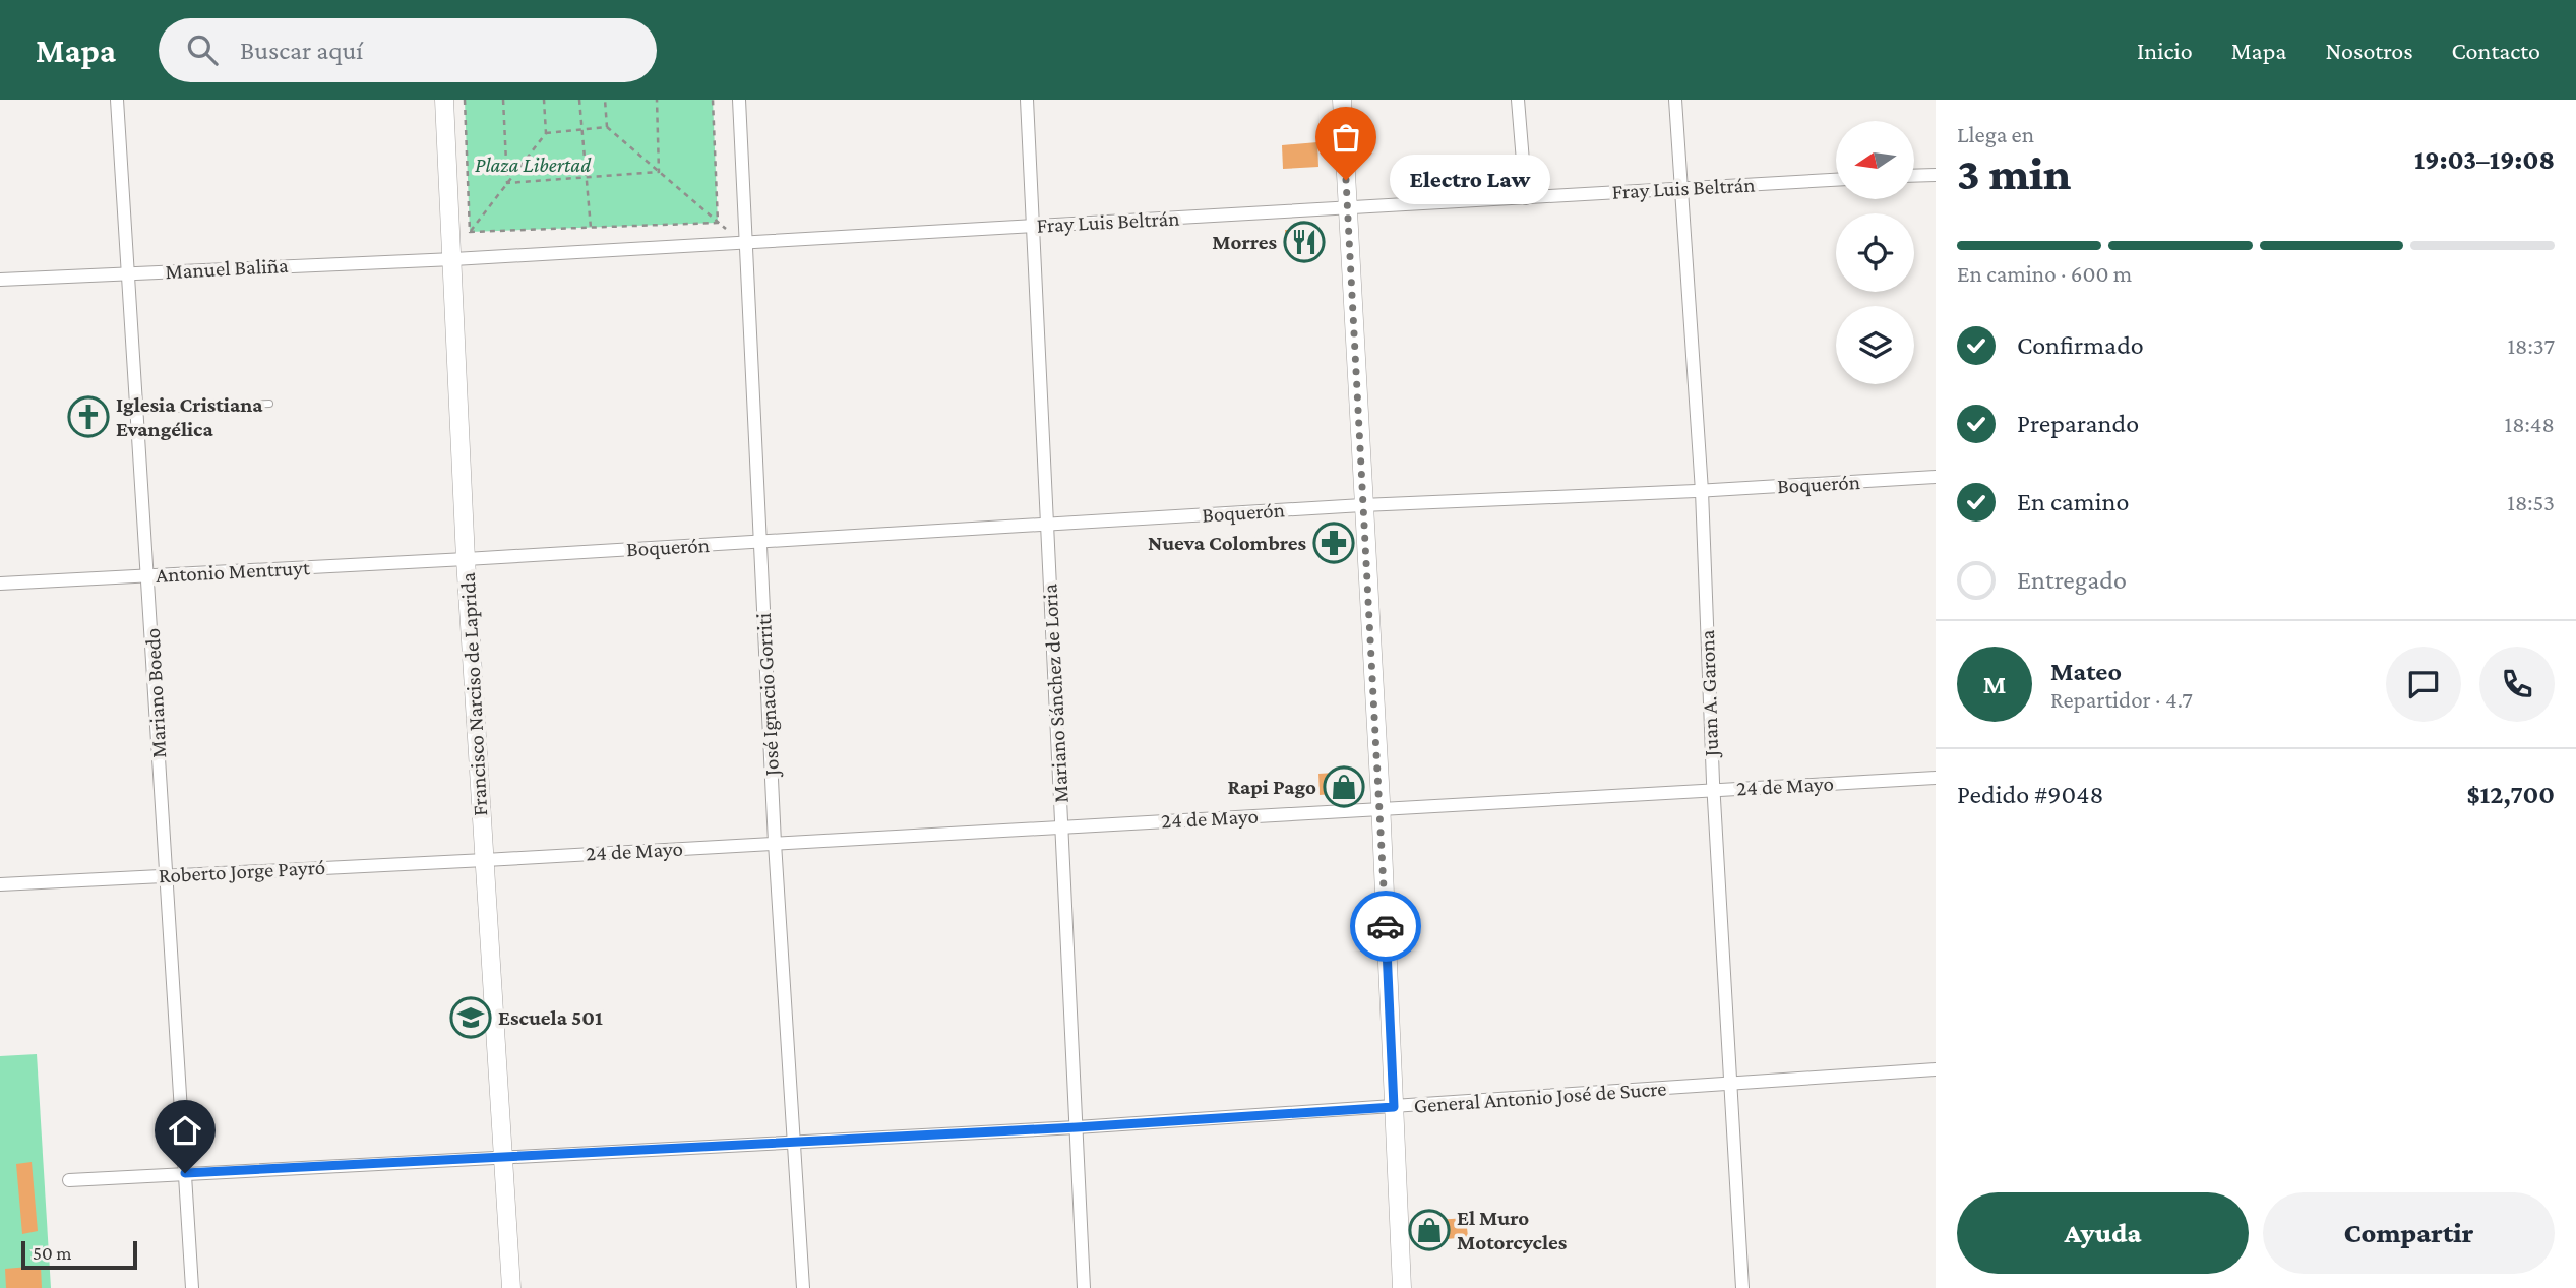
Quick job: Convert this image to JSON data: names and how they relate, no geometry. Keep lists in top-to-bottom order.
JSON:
{
  "streets": {
    "street": [
      "Fray Luis Beltrán",
      "Manuel Baliña",
      "Boquerón",
      "Antonio Mentruyt",
      "Mariano Boedo",
      "Mariano Sánchez de Loria",
      "Juan A. Garona",
      "Francisco Narciso de Laprida",
      "José Ignacio Gorriti",
      "24 de Mayo",
      "Roberto Jorge Payró",
      "General Antonio José de Sucre"
    ]
  },
  "crossings": [
    ["Fray Luis Beltrán", "Manuel Baliña"],
    ["Fray Luis Beltrán", "Mariano Sánchez de Loria"],
    ["Fray Luis Beltrán", "Juan A. Garona"],
    ["Fray Luis Beltrán", "Francisco Narciso de Laprida"],
    ["Fray Luis Beltrán", "José Ignacio Gorriti"],
    ["Manuel Baliña", "Mariano Boedo"],
    ["Manuel Baliña", "Francisco Narciso de Laprida"],
    ["Boquerón", "Antonio Mentruyt"],
    ["Boquerón", "Mariano Sánchez de Loria"],
    ["Boquerón", "Juan A. Garona"],
    ["Boquerón", "Francisco Narciso de Laprida"],
    ["Boquerón", "José Ignacio Gorriti"],
    ["Antonio Mentruyt", "Mariano Boedo"],
    ["Antonio Mentruyt", "Francisco Narciso de Laprida"],
    ["Mariano Boedo", "Roberto Jorge Payró"],
    ["Mariano Boedo", "General Antonio José de Sucre"],
    ["Mariano Sánchez de Loria", "24 de Mayo"],
    ["Mariano Sánchez de Loria", "General Antonio José de Sucre"],
    ["Juan A. Garona", "24 de Mayo"],
    ["Juan A. Garona", "General Antonio José de Sucre"],
    ["Francisco Narciso de Laprida", "24 de Mayo"],
    ["Francisco Narciso de Laprida", "Roberto Jorge Payró"],
    ["Francisco Narciso de Laprida", "General Antonio José de Sucre"],
    ["José Ignacio Gorriti", "24 de Mayo"],
    ["José Ignacio Gorriti", "General Antonio José de Sucre"],
    ["24 de Mayo", "Roberto Jorge Payró"]
  ],
  "parks": ["Plaza Libertad"],
  "places": {
    "other": ["Electro Law"],
    "restaurant": ["Morres"],
    "church": ["Iglesia Cristiana Evangélica"],
    "pharmacy": ["Nueva Colombres"],
    "shop": ["Rapi Pago", "El Muro Motorcycles"],
    "school or university": ["Escuela 501"]
  },
  "scale_bar": "50 m",
  "north": "left",
  "page": {
    "header": "Mapa",
    "search": "Buscar aquí",
    "nav": [
      "Inicio",
      "Mapa",
      "Nosotros",
      "Contacto"
    ],
    "heading": ["3 min", "Llega en", "19:03–19:08"],
    "panel": [
      "Mateo",
      "Repartidor · 4.7",
      "Pedido #9048",
      "$12,700"
    ],
    "bubble": "Electro Law",
    "bar": "En camino · 600 m",
    "list": [
      ["Confirmado", "18:37"],
      ["Preparando", "18:48"],
      ["En camino", "18:53"],
      "Entregado"
    ],
    "round": "M",
    "buttons": ["Ayuda", "Compartir"],
    "scale": "50 m"
  }
}
